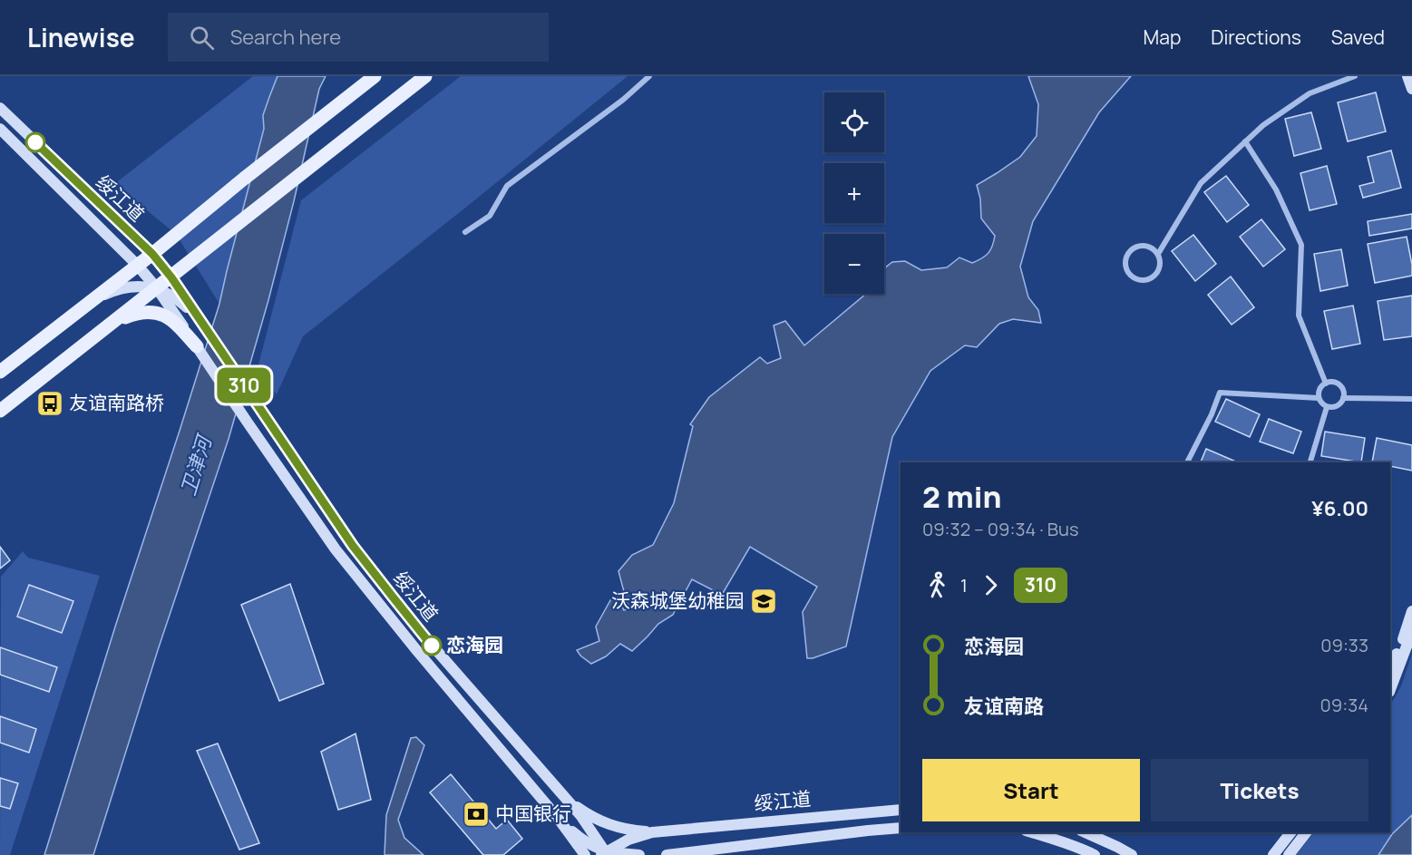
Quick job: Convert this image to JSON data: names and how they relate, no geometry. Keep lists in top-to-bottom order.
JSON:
{
  "streets": {
    "main road": ["绥江道"]
  },
  "water": ["卫津河"],
  "places": {
    "bus stop": ["友谊南路桥"],
    "school or university": ["沃森城堡幼稚园"],
    "other": ["恋海园"],
    "bank": ["中国银行"]
  },
  "lines": ["bus line 310"],
  "page": {
    "header": "Linewise",
    "search": "Search here",
    "nav": ["Map", "Directions", "Saved"],
    "on_map": "310",
    "map_buttons": ["+", "−"],
    "heading": ["2 min", "09:32 – 09:34 · Bus", "¥6.00"],
    "legs": ["1", "310"],
    "list": [
      {
        "name": "恋海园",
        "value": "09:33"
      },
      {
        "name": "友谊南路",
        "value": "09:34"
      }
    ],
    "buttons": ["Start", "Tickets"]
  }
}
